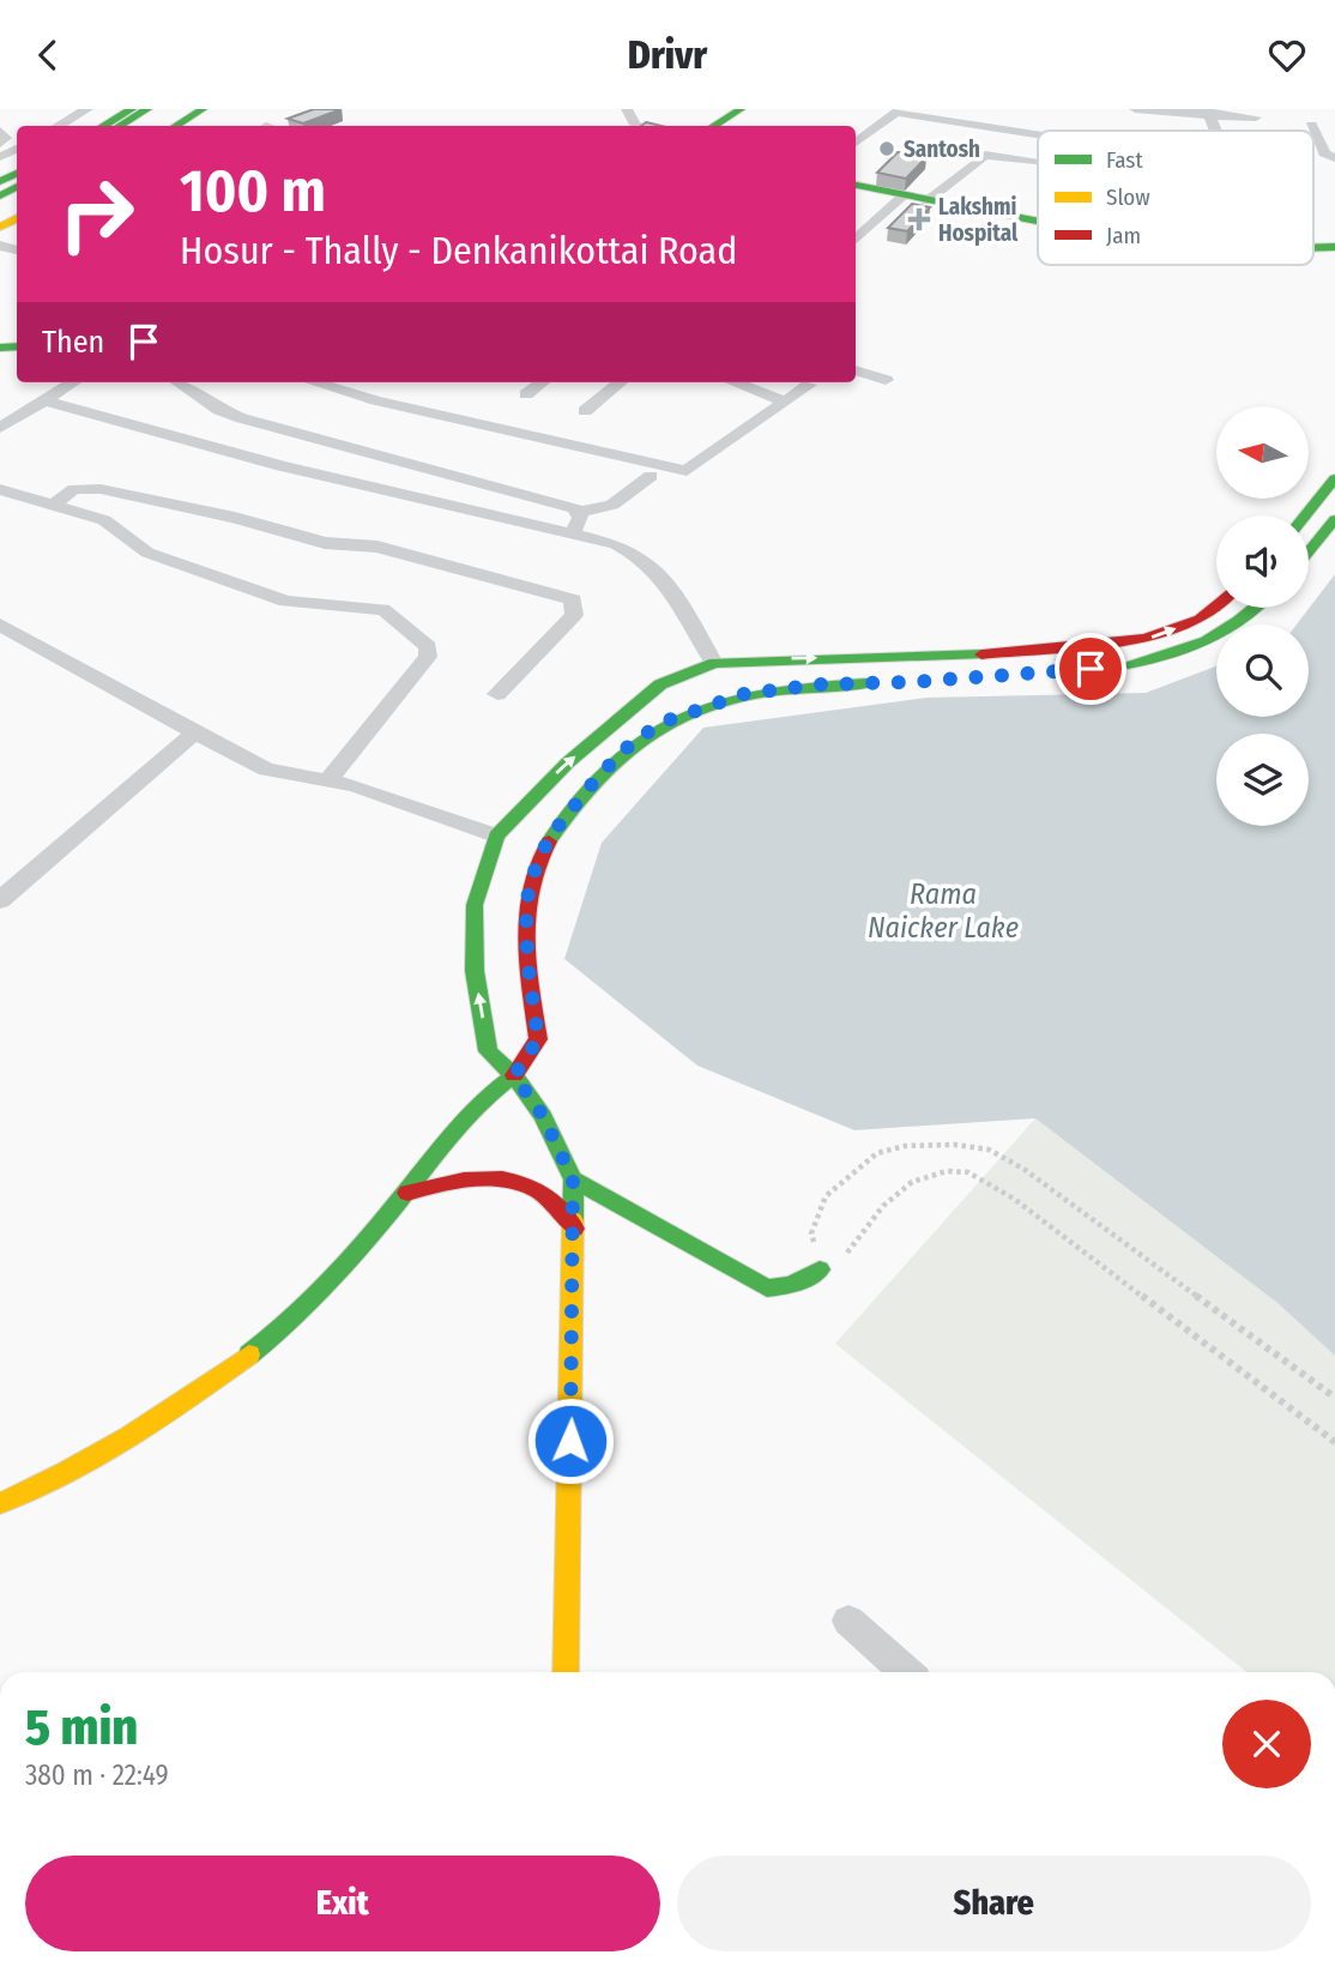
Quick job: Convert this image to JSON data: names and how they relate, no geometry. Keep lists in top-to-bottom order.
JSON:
{
  "water": ["Rama Naicker Lake"],
  "places": {
    "other": ["Santosh"],
    "health": ["Lakshmi Hospital"]
  },
  "legend": ["Fast", "Slow", "Jam"],
  "north": "left",
  "page": {
    "header": "Drivr",
    "turn": ["100 m", "Hosur - Thally - Denkanikottai Road"],
    "then": "Then",
    "heading": ["5 min", "380 m · 22:49"],
    "buttons": ["Exit", "Share"]
  }
}
